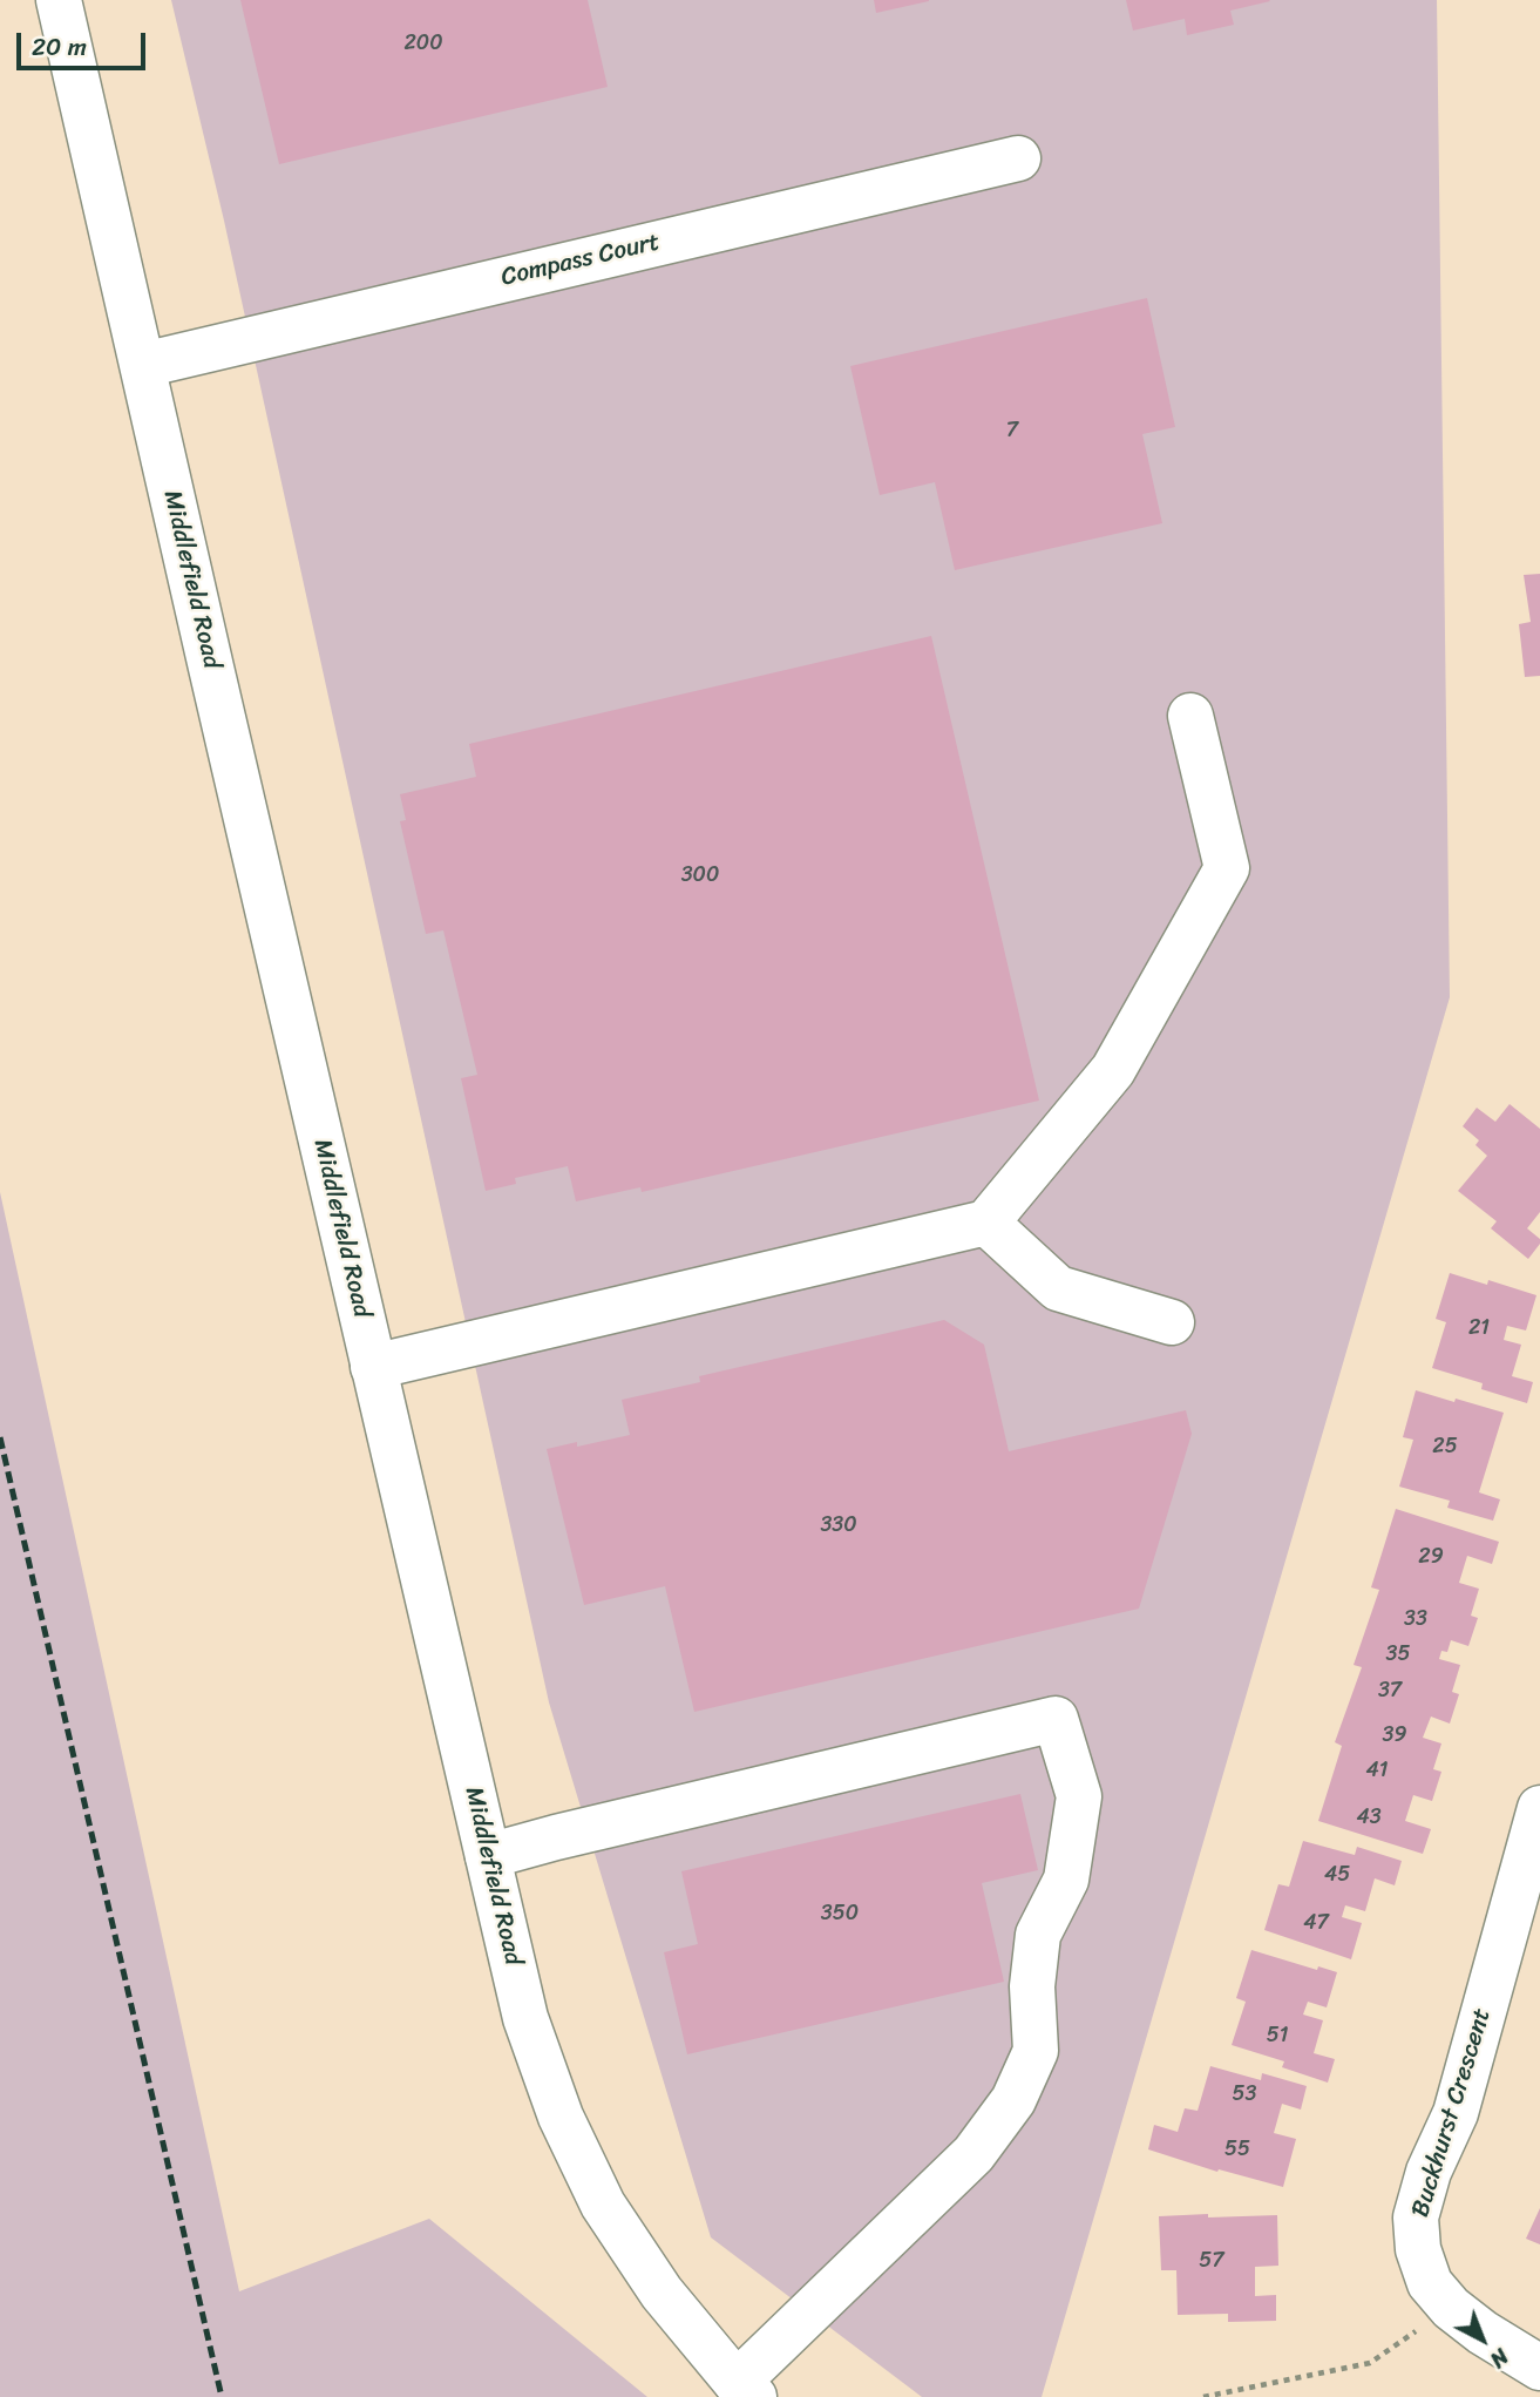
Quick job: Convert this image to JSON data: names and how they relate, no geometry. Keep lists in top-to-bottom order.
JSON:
{
  "streets": {
    "main road": ["Compass Court", "Middlefield Road", "Buckhurst Crescent"]
  },
  "crossings": [
    ["Compass Court", "Middlefield Road"]
  ],
  "house_numbers": [
    "200",
    "7",
    "300",
    "21",
    "25",
    "330",
    "29",
    "33",
    "35",
    "37",
    "39",
    "41",
    "43",
    "45",
    "350",
    "47",
    "51",
    "53",
    "55",
    "57"
  ],
  "scale_bar": "20 m",
  "north": "bottom right"
}
